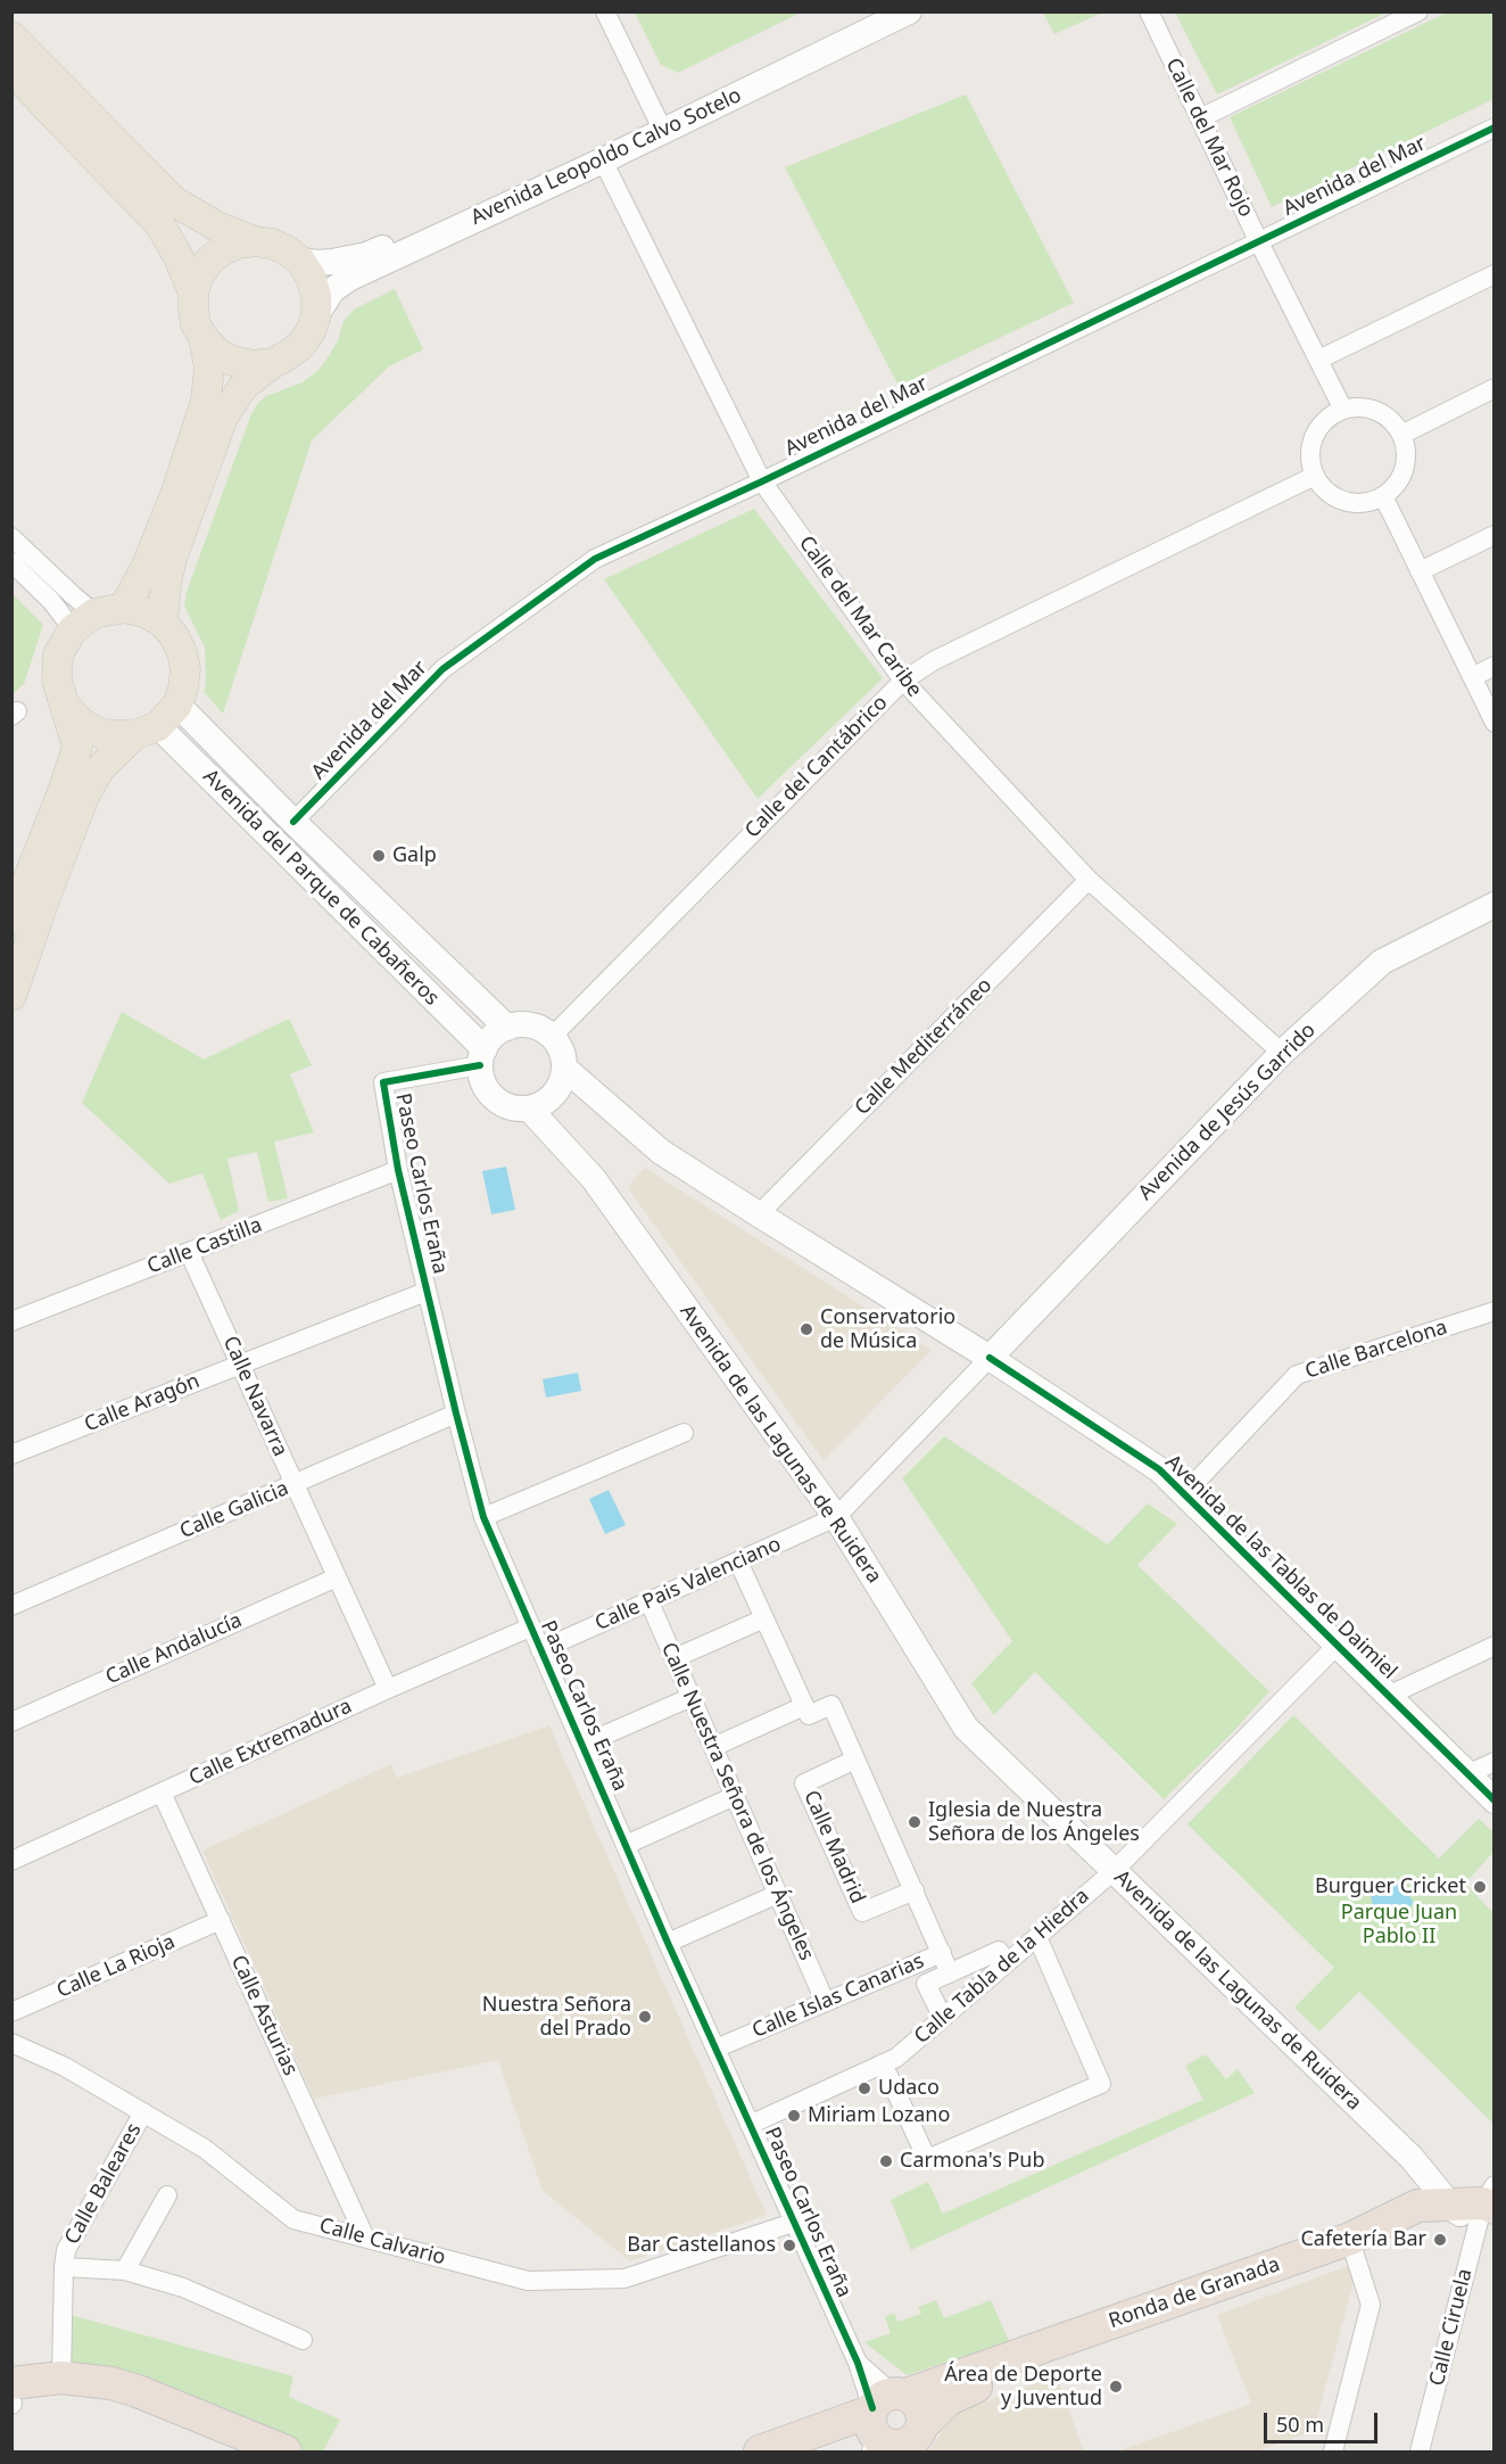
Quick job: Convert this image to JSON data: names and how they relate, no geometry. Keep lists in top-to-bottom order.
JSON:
{
  "streets": {
    "highway": ["Ronda de Granada"],
    "main road": [
      "Avenida Leopoldo Calvo Sotelo",
      "Avenida del Parque de Cabañeros",
      "Avenida de Jesús Garrido",
      "Avenida de las Lagunas de Ruidera",
      "Avenida de las Tablas de Daimiel"
    ],
    "street": [
      "Calle del Mar Rojo",
      "Avenida del Mar",
      "Calle del Mar Caribe",
      "Calle del Cantábrico",
      "Calle Mediterráneo",
      "Paseo Carlos Eraña",
      "Calle Castilla",
      "Calle Barcelona",
      "Calle Navarra",
      "Calle Aragón",
      "Calle Galicia",
      "Calle Pais Valenciano",
      "Calle Andalucía",
      "Calle Extremadura",
      "Calle Nuestra Señora de los Ángeles",
      "Calle Madrid",
      "Calle La Rioja",
      "Calle Tabla de la Hiedra",
      "Calle Islas Canarias",
      "Calle Asturias",
      "Calle Baleares",
      "Calle Calvario",
      "Calle Ciruela"
    ]
  },
  "crossings": [
    ["Calle del Mar Rojo", "Avenida del Mar"],
    ["Calle del Mar Rojo", "Calle del Cantábrico"],
    ["Avenida Leopoldo Calvo Sotelo", "Calle del Mar Caribe"],
    ["Avenida del Mar", "Calle del Mar Caribe"],
    ["Avenida del Mar", "Avenida del Parque de Cabañeros"],
    ["Calle del Mar Caribe", "Calle del Cantábrico"],
    ["Calle del Mar Caribe", "Calle Mediterráneo"],
    ["Calle del Mar Caribe", "Avenida de Jesús Garrido"],
    ["Calle del Cantábrico", "Avenida del Parque de Cabañeros"],
    ["Calle del Cantábrico", "Paseo Carlos Eraña"],
    ["Calle del Cantábrico", "Avenida de las Lagunas de Ruidera"],
    ["Calle del Cantábrico", "Avenida de las Tablas de Daimiel"],
    ["Avenida del Parque de Cabañeros", "Paseo Carlos Eraña"],
    ["Avenida del Parque de Cabañeros", "Avenida de las Lagunas de Ruidera"],
    ["Avenida del Parque de Cabañeros", "Avenida de las Tablas de Daimiel"],
    ["Calle Mediterráneo", "Avenida de las Tablas de Daimiel"],
    ["Avenida de Jesús Garrido", "Avenida de las Tablas de Daimiel"],
    ["Paseo Carlos Eraña", "Calle Castilla"],
    ["Paseo Carlos Eraña", "Calle Aragón"],
    ["Paseo Carlos Eraña", "Avenida de las Lagunas de Ruidera"],
    ["Paseo Carlos Eraña", "Calle Galicia"],
    ["Paseo Carlos Eraña", "Avenida de las Tablas de Daimiel"],
    ["Paseo Carlos Eraña", "Calle Pais Valenciano"],
    ["Paseo Carlos Eraña", "Calle Extremadura"],
    ["Paseo Carlos Eraña", "Calle Tabla de la Hiedra"],
    ["Paseo Carlos Eraña", "Calle Islas Canarias"],
    ["Paseo Carlos Eraña", "Calle Calvario"],
    ["Paseo Carlos Eraña", "Ronda de Granada"],
    ["Calle Castilla", "Calle Navarra"],
    ["Calle Barcelona", "Avenida de las Tablas de Daimiel"],
    ["Calle Navarra", "Calle Aragón"],
    ["Calle Navarra", "Calle Galicia"],
    ["Calle Navarra", "Calle Andalucía"],
    ["Calle Navarra", "Calle Extremadura"],
    ["Avenida de las Lagunas de Ruidera", "Avenida de las Tablas de Daimiel"],
    ["Avenida de las Lagunas de Ruidera", "Calle Pais Valenciano"],
    ["Avenida de las Lagunas de Ruidera", "Calle Tabla de la Hiedra"],
    ["Avenida de las Lagunas de Ruidera", "Ronda de Granada"],
    ["Avenida de las Lagunas de Ruidera", "Calle Ciruela"],
    ["Avenida de las Tablas de Daimiel", "Calle Tabla de la Hiedra"],
    ["Calle Pais Valenciano", "Calle Nuestra Señora de los Ángeles"],
    ["Calle Extremadura", "Calle Asturias"],
    ["Calle Nuestra Señora de los Ángeles", "Calle Islas Canarias"],
    ["Calle La Rioja", "Calle Asturias"],
    ["Calle Asturias", "Calle Calvario"],
    ["Calle Baleares", "Calle Calvario"],
    ["Ronda de Granada", "Calle Ciruela"]
  ],
  "parks": ["Parque Juan Pablo II"],
  "places": [
    "Galp",
    "Conservatorio de Música",
    "Iglesia de Nuestra Señora de los Ángeles",
    "Burguer Cricket",
    "Nuestra Señora del Prado",
    "Udaco",
    "Miriam Lozano",
    "Carmona's Pub",
    "Cafetería Bar",
    "Bar Castellanos",
    "Área de Deporte y Juventud"
  ],
  "scale_bar": "50 m"
}
